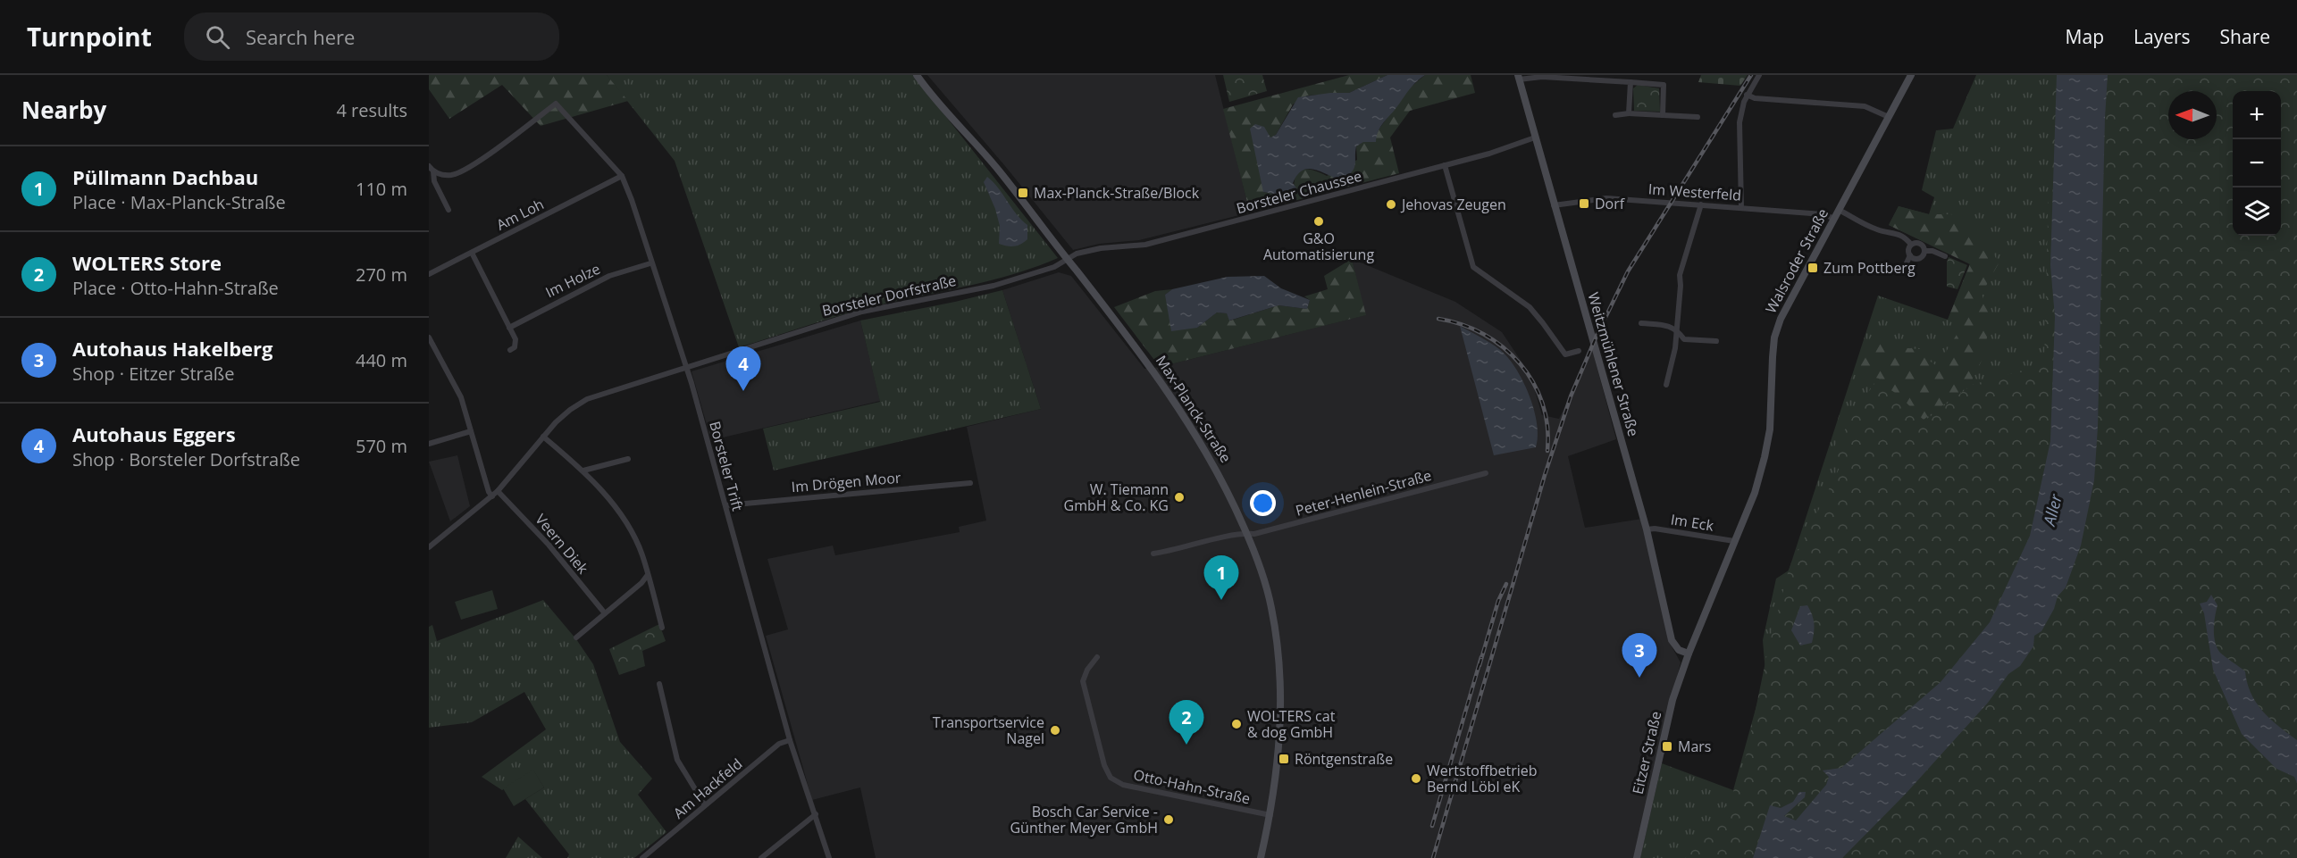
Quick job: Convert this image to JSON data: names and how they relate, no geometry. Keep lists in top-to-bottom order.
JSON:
{
  "streets": {
    "street": [
      "Borsteler Chaussee",
      "Im Westerfeld",
      "Am Loh",
      "Walsroder Straße",
      "Im Holze",
      "Borsteler Dorfstraße",
      "Weitzmühlener Straße",
      "Max-Planck-Straße",
      "Borsteler Trift",
      "Im Drögen Moor",
      "Peter-Henlein-Straße",
      "Im Eck",
      "Veern Diek",
      "Eitzer Straße",
      "Otto-Hahn-Straße",
      "Am Hackfeld"
    ]
  },
  "crossings": [
    ["Borsteler Chaussee", "Borsteler Dorfstraße"],
    ["Borsteler Chaussee", "Weitzmühlener Straße"],
    ["Borsteler Chaussee", "Max-Planck-Straße"],
    ["Im Westerfeld", "Walsroder Straße"],
    ["Im Westerfeld", "Weitzmühlener Straße"],
    ["Am Loh", "Borsteler Trift"],
    ["Walsroder Straße", "Weitzmühlener Straße"],
    ["Walsroder Straße", "Im Eck"],
    ["Walsroder Straße", "Eitzer Straße"],
    ["Im Holze", "Borsteler Trift"],
    ["Borsteler Dorfstraße", "Max-Planck-Straße"],
    ["Borsteler Dorfstraße", "Borsteler Trift"],
    ["Borsteler Dorfstraße", "Veern Diek"],
    ["Weitzmühlener Straße", "Im Eck"],
    ["Weitzmühlener Straße", "Eitzer Straße"],
    ["Max-Planck-Straße", "Peter-Henlein-Straße"],
    ["Max-Planck-Straße", "Otto-Hahn-Straße"],
    ["Borsteler Trift", "Im Drögen Moor"],
    ["Borsteler Trift", "Am Hackfeld"]
  ],
  "water": ["Aller"],
  "places": {
    "transit": [
      "Max-Planck-Straße/Block",
      "Dorf",
      "Zum Pottberg",
      "Mars",
      "Röntgenstraße"
    ],
    "other": [
      "Jehovas Zeugen",
      "G&O Automatisierung",
      "W. Tiemann GmbH & Co. KG",
      "WOLTERS cat & dog GmbH",
      "Transportservice Nagel",
      "Wertstoffbetrieb Bernd Löbl eK",
      "Bosch Car Service - Günther Meyer GmbH"
    ]
  },
  "north": "left",
  "page": {
    "header": "Turnpoint",
    "search": "Search here",
    "nav": ["Map", "Layers", "Share"],
    "heading": ["Nearby", "4 results"],
    "map_buttons": ["+", "−"],
    "list": [
      {
        "mark": "1",
        "name": "Püllmann Dachbau",
        "note": "Place · Max-Planck-Straße",
        "value": "110 m"
      },
      {
        "mark": "2",
        "name": "WOLTERS Store",
        "note": "Place · Otto-Hahn-Straße",
        "value": "270 m"
      },
      {
        "mark": "3",
        "name": "Autohaus Hakelberg",
        "note": "Shop · Eitzer Straße",
        "value": "440 m"
      },
      {
        "mark": "4",
        "name": "Autohaus Eggers",
        "note": "Shop · Borsteler Dorfstraße",
        "value": "570 m"
      }
    ],
    "pins": [
      "4",
      "1",
      "3",
      "2"
    ]
  }
}
